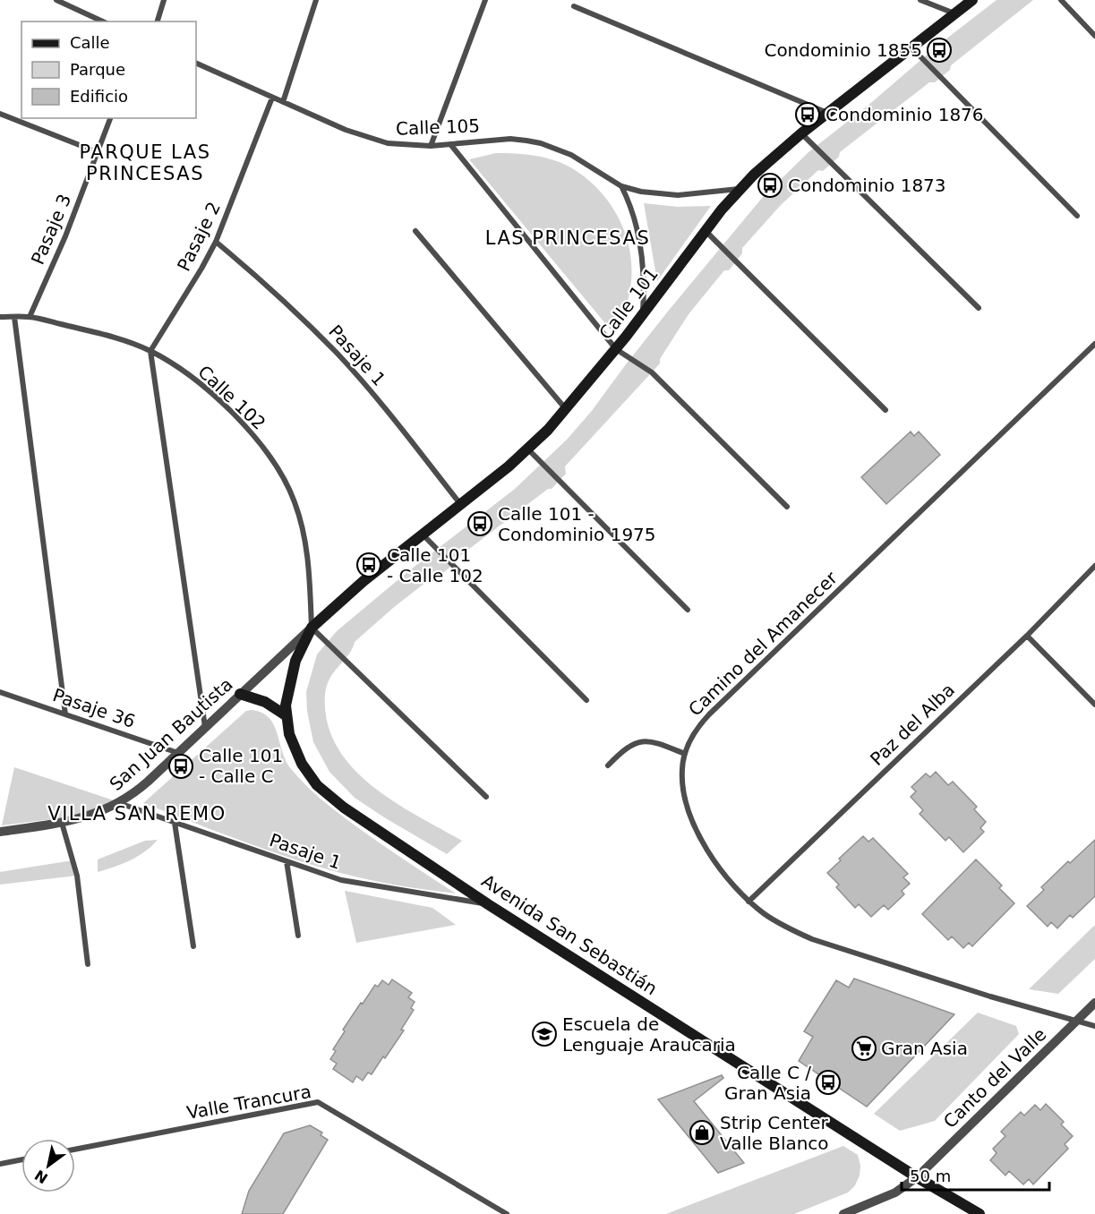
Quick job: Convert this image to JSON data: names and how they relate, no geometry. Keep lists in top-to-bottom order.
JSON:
{
  "streets": {
    "main road": ["Calle 101", "Avenida San Sebastián"],
    "street": [
      "Calle 105",
      "Pasaje 3",
      "Pasaje 2",
      "Pasaje 1",
      "Calle 102",
      "Camino del Amanecer",
      "Pasaje 36",
      "Paz del Alba",
      "San Juan Bautista",
      "Canto del Valle",
      "Valle Trancura"
    ]
  },
  "crossings": [
    ["Calle 105", "Pasaje 2"],
    ["Calle 105", "Calle 101"],
    ["Pasaje 3", "Calle 102"],
    ["Pasaje 2", "Pasaje 1"],
    ["Pasaje 2", "Calle 102"],
    ["Calle 101", "Pasaje 1"],
    ["Calle 101", "Calle 102"],
    ["Calle 101", "San Juan Bautista"],
    ["Calle 101", "Avenida San Sebastián"],
    ["Pasaje 1", "San Juan Bautista"],
    ["Pasaje 1", "Avenida San Sebastián"],
    ["Calle 102", "San Juan Bautista"],
    ["Calle 102", "Avenida San Sebastián"],
    ["Camino del Amanecer", "Paz del Alba"],
    ["Camino del Amanecer", "Canto del Valle"],
    ["Pasaje 36", "San Juan Bautista"],
    ["San Juan Bautista", "Avenida San Sebastián"],
    ["Avenida San Sebastián", "Canto del Valle"]
  ],
  "districts": ["PARQUE LAS PRINCESAS", "LAS PRINCESAS", "VILLA SAN REMO"],
  "places": {
    "bus stop": [
      "Condominio 1855",
      "Condominio 1876",
      "Condominio 1873",
      "Calle 101 - Condominio 1975",
      "Calle 101 - Calle 102",
      "Calle 101 - Calle C",
      "Calle C / Gran Asia"
    ],
    "school or university": ["Escuela de Lenguaje Araucaria"],
    "supermarket": ["Gran Asia"],
    "shop": ["Strip Center Valle Blanco"]
  },
  "legend": ["Calle", "Parque", "Edificio"],
  "scale_bar": "50 m",
  "north": "bottom left"
}
